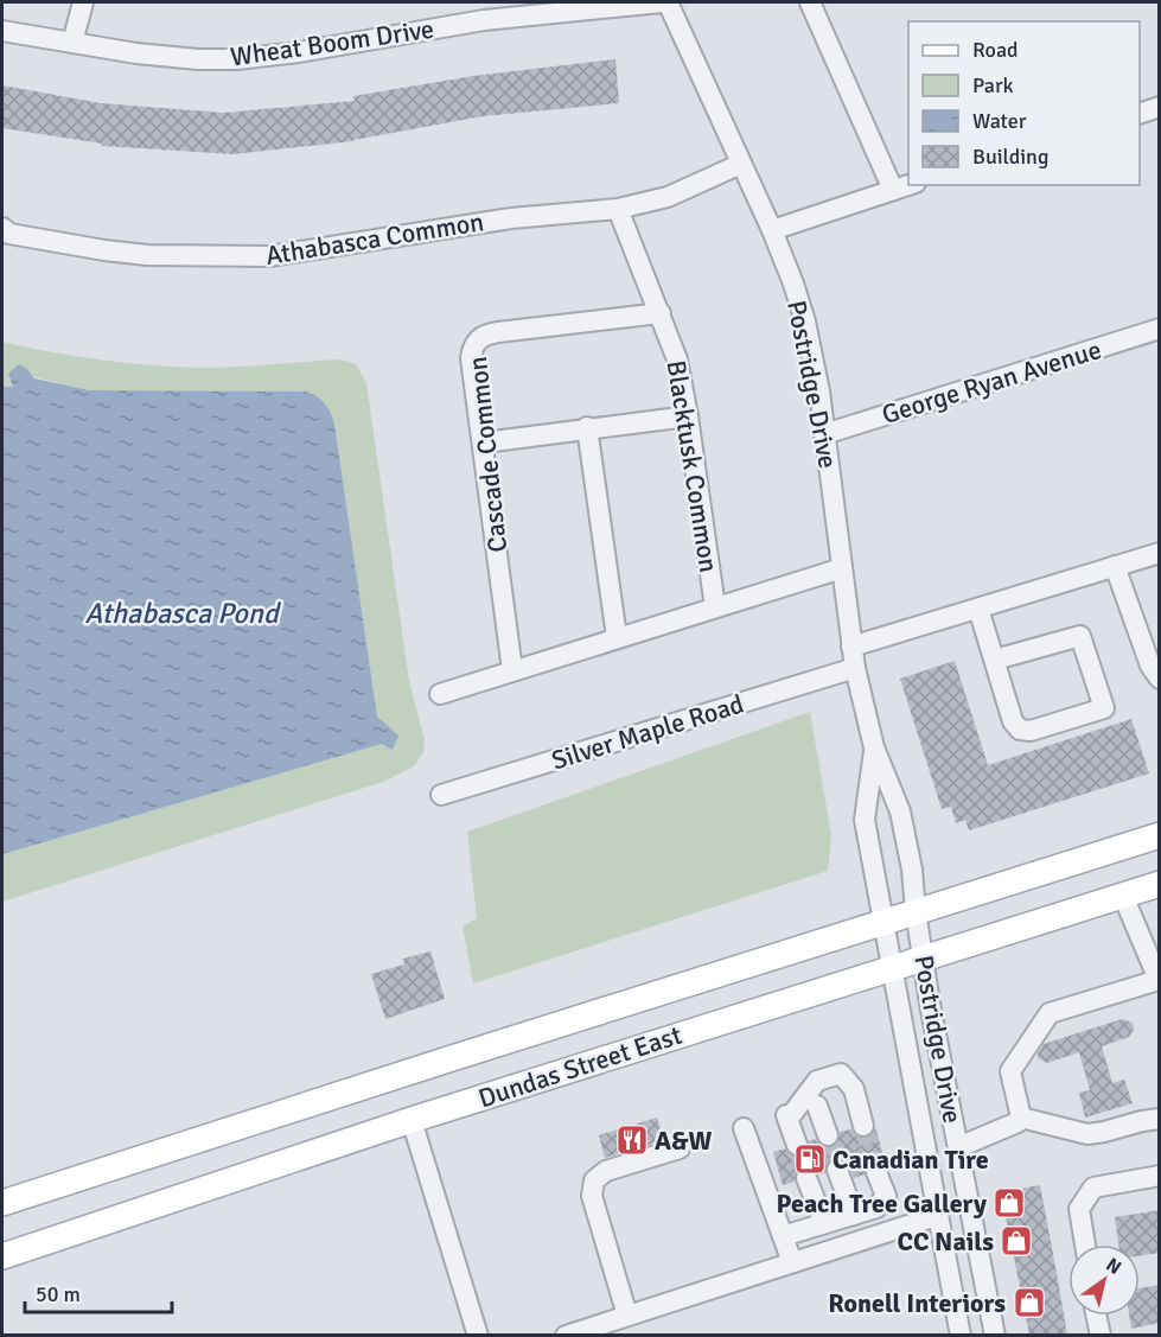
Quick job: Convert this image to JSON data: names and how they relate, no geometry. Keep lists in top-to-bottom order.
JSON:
{
  "streets": {
    "main road": ["Dundas Street East"],
    "street": [
      "Wheat Boom Drive",
      "Athabasca Common",
      "George Ryan Avenue",
      "Postridge Drive",
      "Cascade Common",
      "Blacktusk Common",
      "Silver Maple Road"
    ]
  },
  "crossings": [
    ["Athabasca Common", "Postridge Drive"],
    ["Athabasca Common", "Blacktusk Common"],
    ["George Ryan Avenue", "Postridge Drive"],
    ["Postridge Drive", "Silver Maple Road"],
    ["Postridge Drive", "Dundas Street East"],
    ["Cascade Common", "Blacktusk Common"]
  ],
  "water": ["Athabasca Pond"],
  "places": {
    "restaurant": ["A&W"],
    "fuel station": ["Canadian Tire"],
    "shop": ["Peach Tree Gallery", "CC Nails", "Ronell Interiors"]
  },
  "legend": [
    "Road",
    "Park",
    "Water",
    "Building"
  ],
  "scale_bar": "50 m",
  "north": "top right"
}
